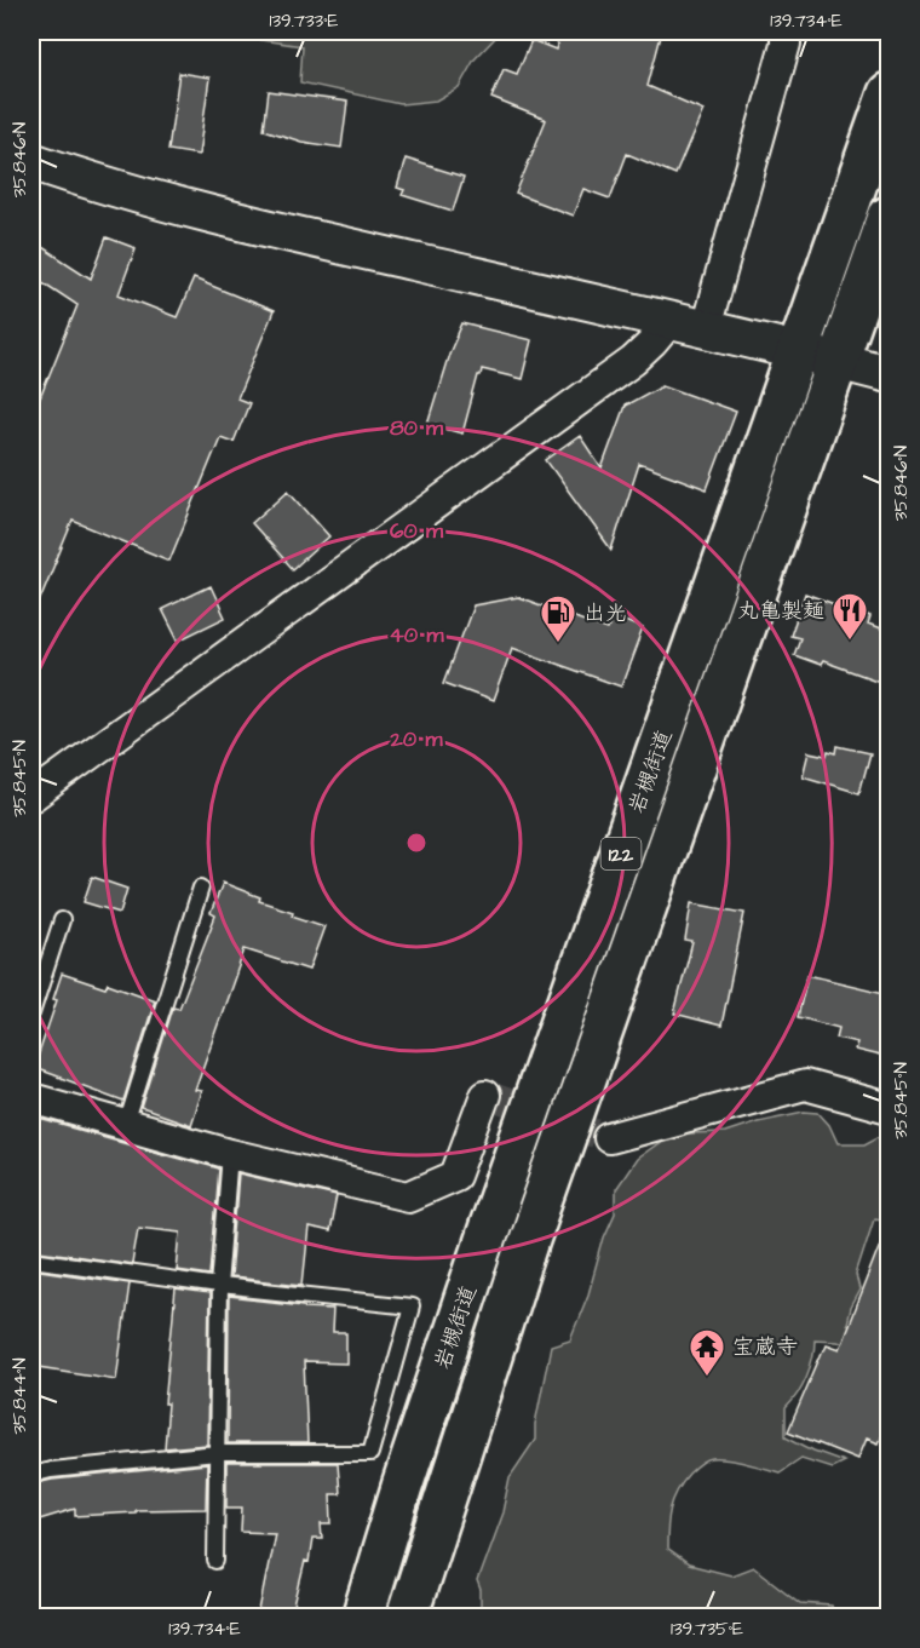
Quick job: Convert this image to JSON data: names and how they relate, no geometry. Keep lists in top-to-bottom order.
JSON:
{
  "streets": {
    "highway": ["岩槻街道", "122"]
  },
  "places": {
    "restaurant": ["丸亀製麺"],
    "fuel station": ["出光"],
    "temple": ["宝蔵寺"]
  },
  "coordinates": [
    "139.733°E",
    "139.734°E",
    "35.846°N",
    "35.845°N",
    "35.844°N",
    "139.735°E"
  ],
  "rings": [
    "80 m",
    "60 m",
    "40 m",
    "20 m"
  ]
}
